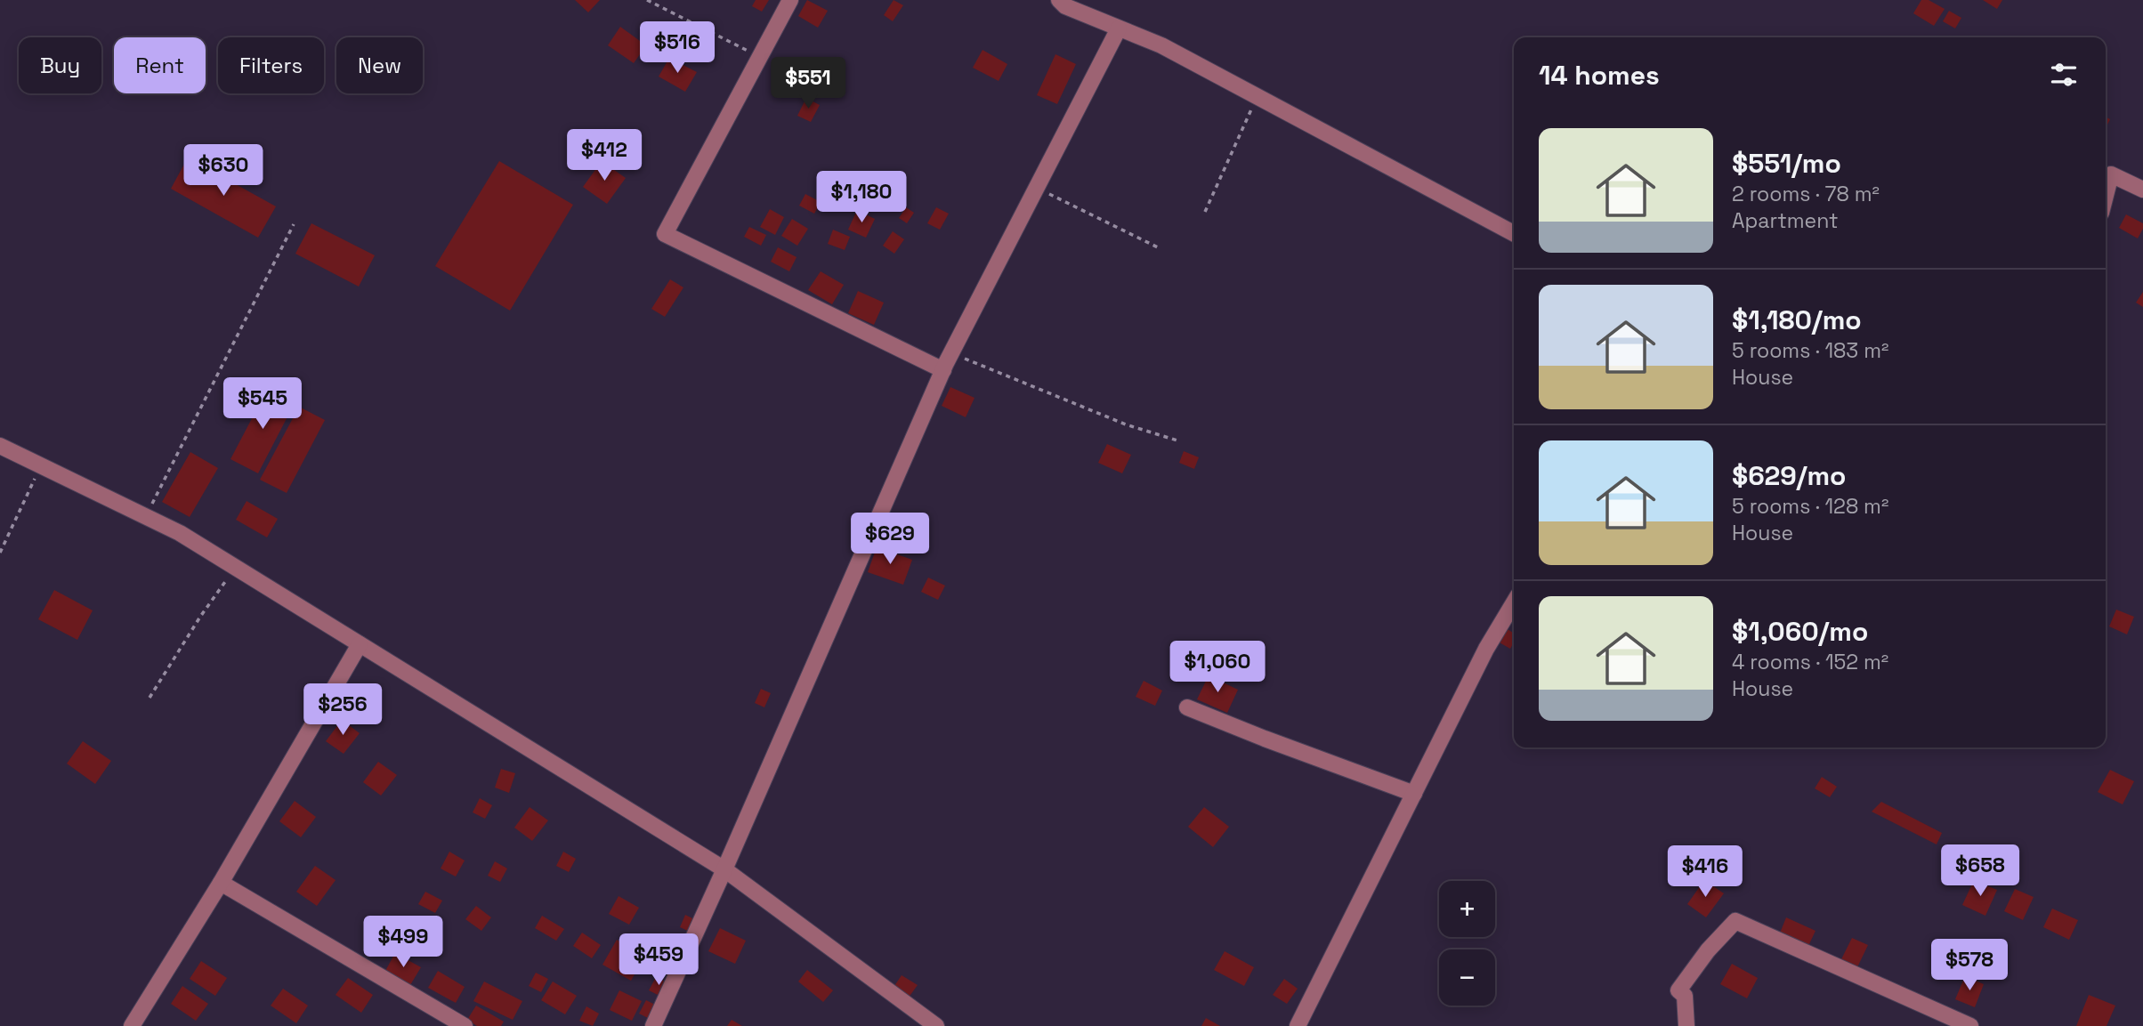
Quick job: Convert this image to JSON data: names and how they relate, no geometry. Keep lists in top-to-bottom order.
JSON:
{
  "page": {
    "price": [
      "$516",
      "$551",
      "$412",
      "$630",
      "$1,180",
      "$545",
      "$629",
      "$1,060",
      "$256",
      "$658",
      "$416",
      "$499",
      "$459",
      "$578"
    ],
    "chip": [
      "Buy",
      "Rent",
      "Filters",
      "New"
    ],
    "heading": "14 homes",
    "list": [
      {
        "name": "$551/mo",
        "note": "2 rooms · 78 m² · Apartment"
      },
      {
        "name": "$1,180/mo",
        "note": "5 rooms · 183 m² · House"
      },
      {
        "name": "$629/mo",
        "note": "5 rooms · 128 m² · House"
      },
      {
        "name": "$1,060/mo",
        "note": "4 rooms · 152 m² · House"
      }
    ],
    "map_buttons": ["+", "−"]
  }
}
